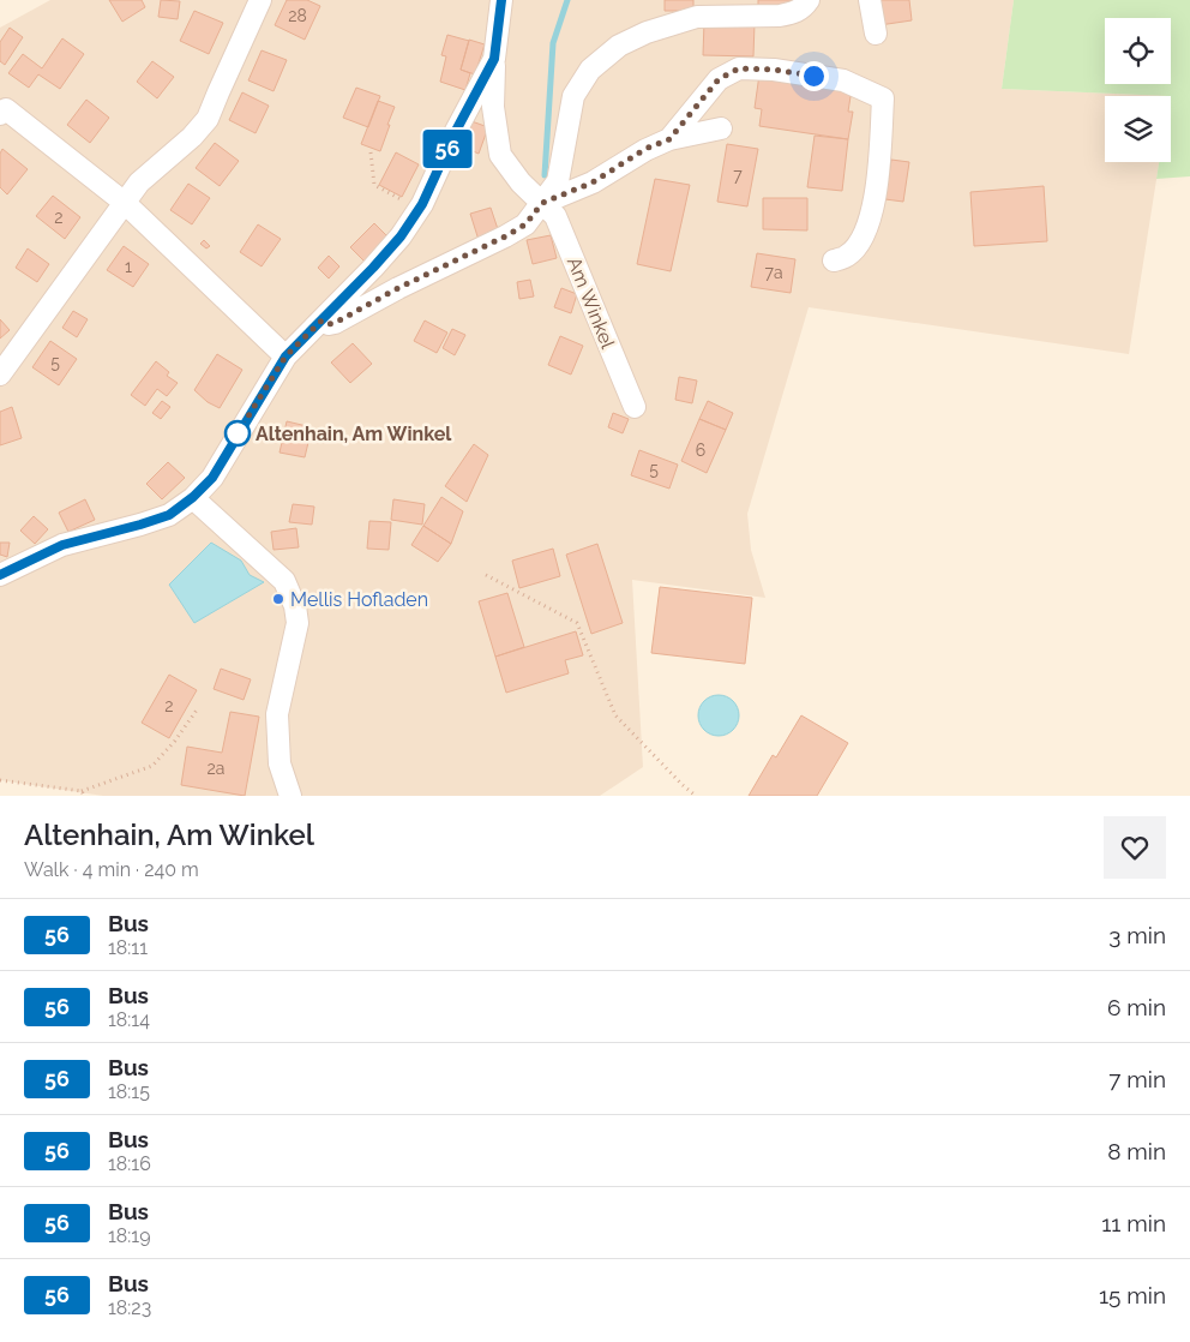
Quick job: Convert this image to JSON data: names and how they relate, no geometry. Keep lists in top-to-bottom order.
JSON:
{
  "streets": {
    "street": ["Am Winkel"]
  },
  "places": ["Altenhain, Am Winkel", "Mellis Hofladen"],
  "lines": ["bus line 56"],
  "house_numbers": [
    "28",
    "7",
    "2",
    "1",
    "7a",
    "5",
    "6",
    "5",
    "2",
    "2a"
  ],
  "page": {
    "on_map": "56",
    "heading": ["Altenhain, Am Winkel", "Walk · 4 min · 240 m"],
    "list": [
      {
        "mark": "56",
        "name": "Bus",
        "note": "18:11",
        "value": "3 min"
      },
      {
        "mark": "56",
        "name": "Bus",
        "note": "18:14",
        "value": "6 min"
      },
      {
        "mark": "56",
        "name": "Bus",
        "note": "18:15",
        "value": "7 min"
      },
      {
        "mark": "56",
        "name": "Bus",
        "note": "18:16",
        "value": "8 min"
      },
      {
        "mark": "56",
        "name": "Bus",
        "note": "18:19",
        "value": "11 min"
      },
      {
        "mark": "56",
        "name": "Bus",
        "note": "18:23",
        "value": "15 min"
      }
    ]
  }
}
